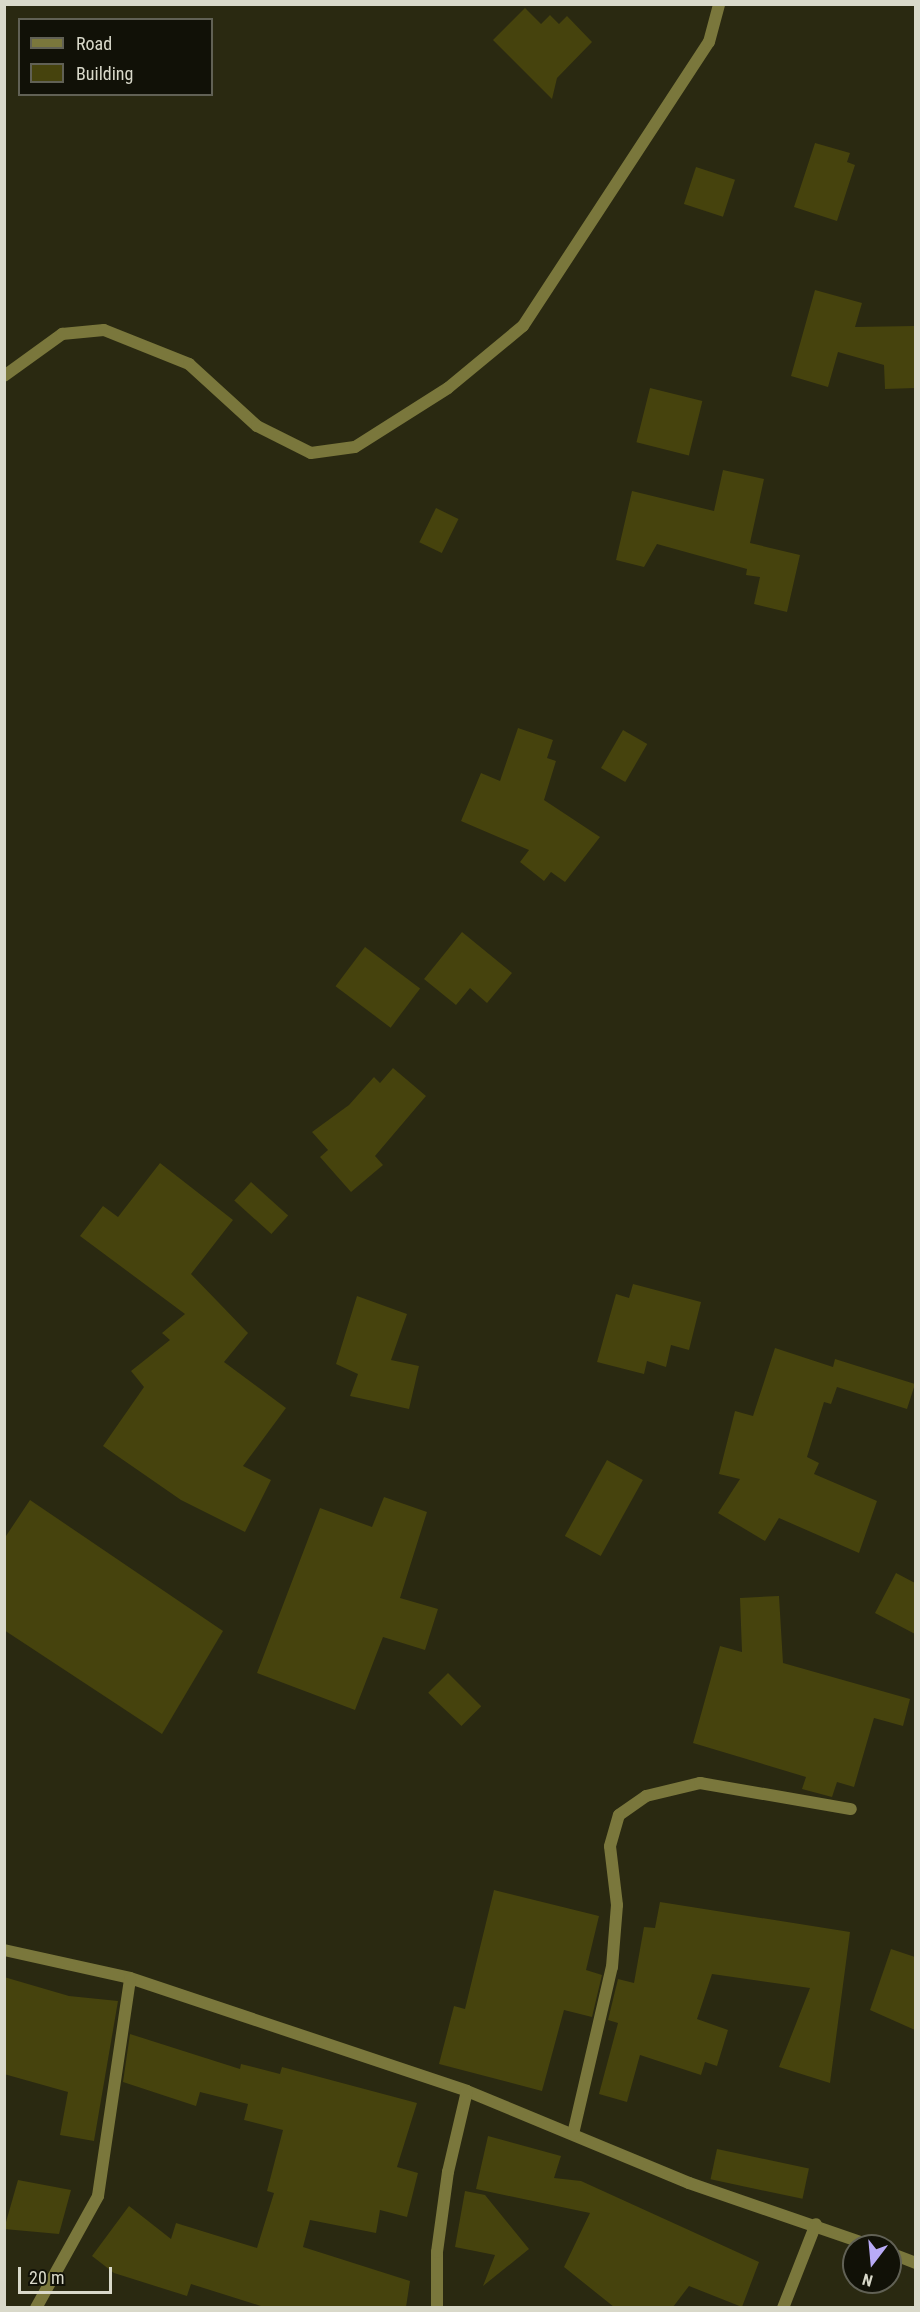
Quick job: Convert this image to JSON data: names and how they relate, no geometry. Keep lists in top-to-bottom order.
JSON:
{
  "legend": ["Road", "Building"],
  "scale_bar": "20 m",
  "north": "bottom"
}
